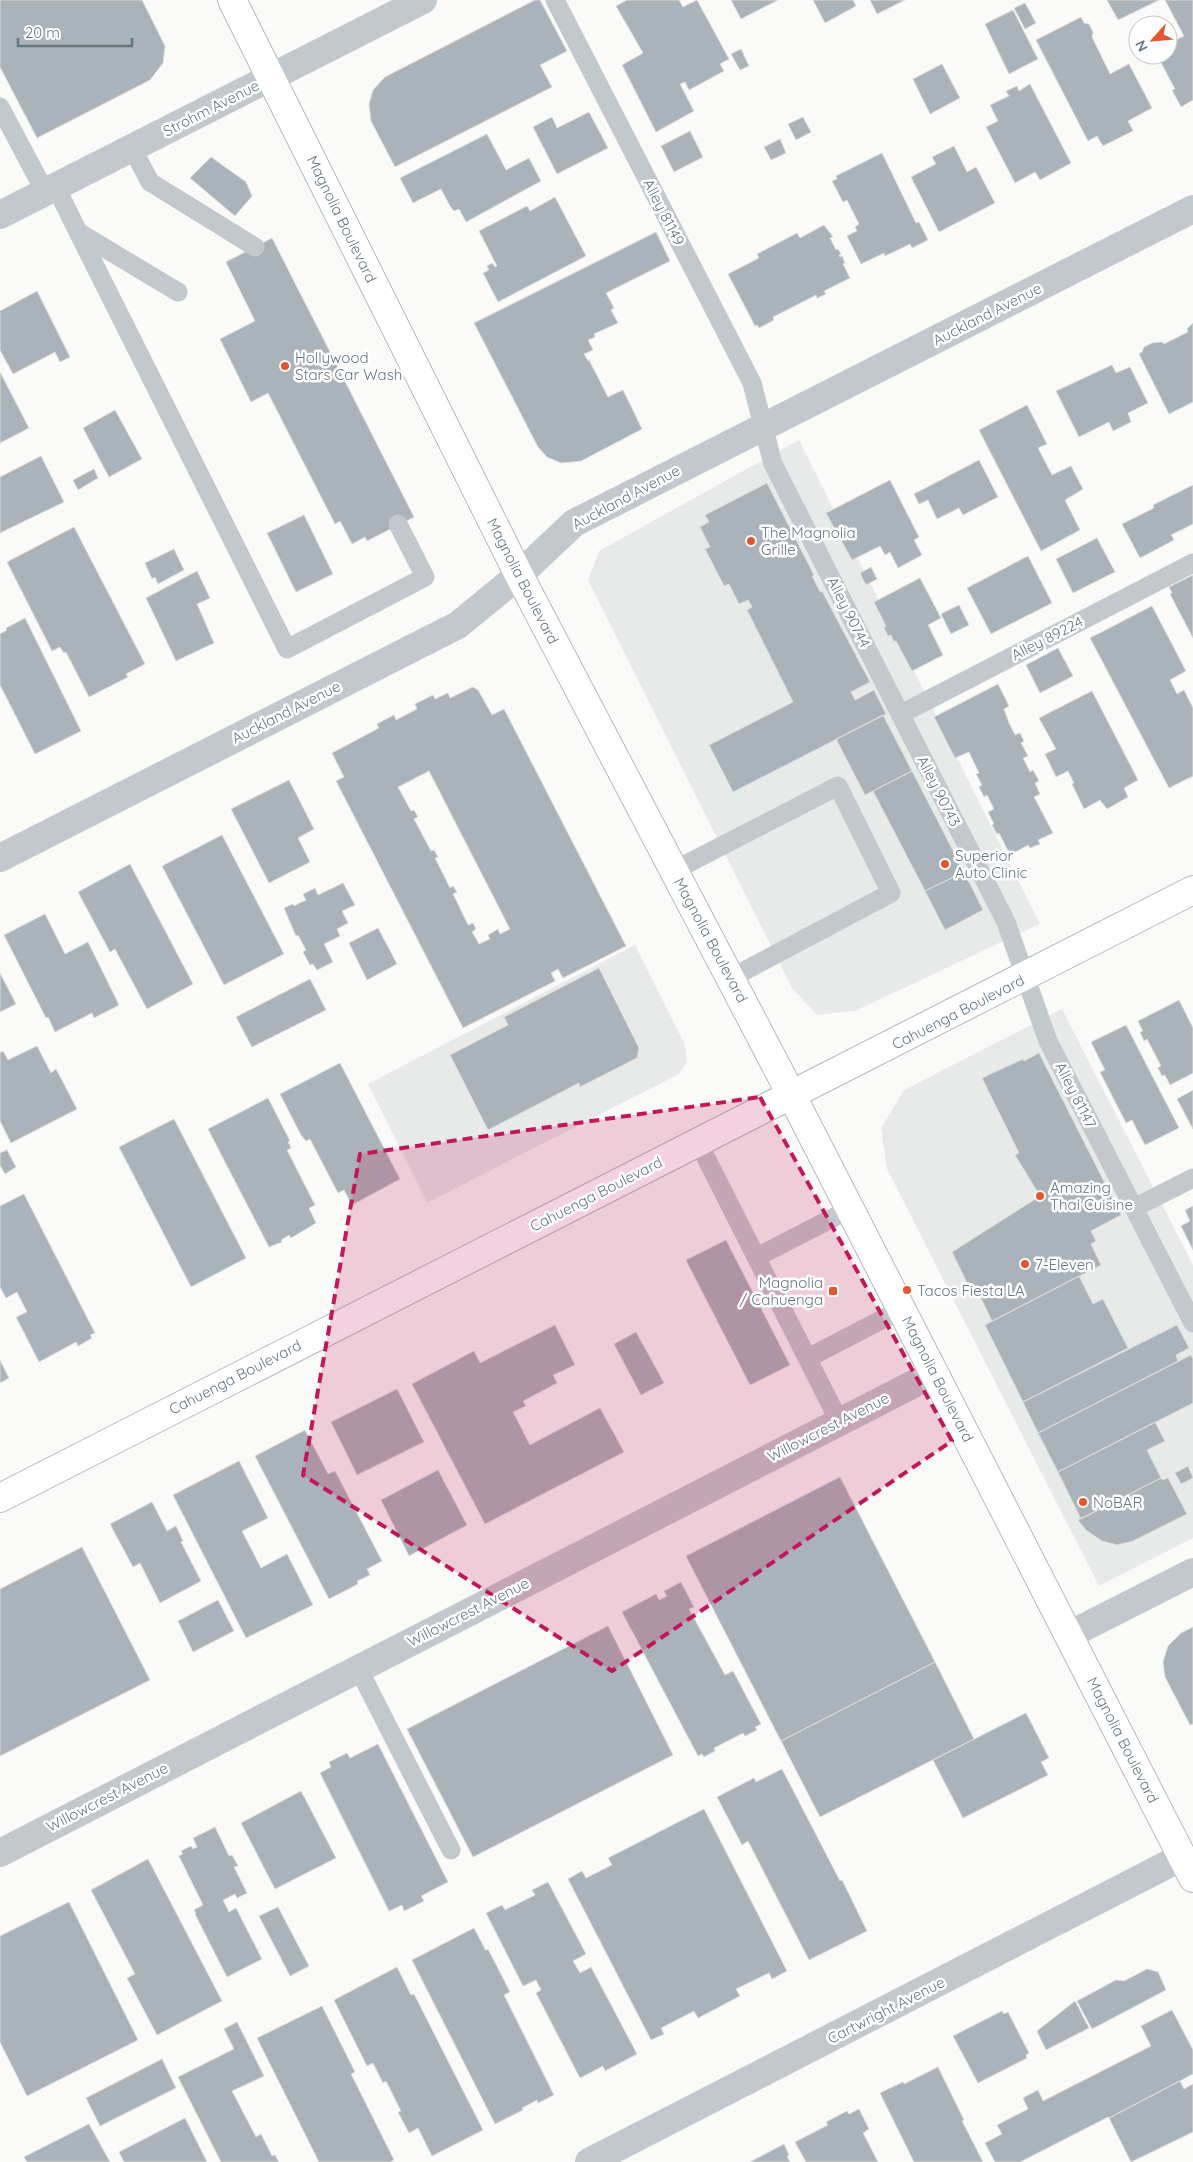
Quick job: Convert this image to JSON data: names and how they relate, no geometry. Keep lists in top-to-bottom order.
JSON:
{
  "streets": {
    "main road": ["Magnolia Boulevard", "Cahuenga Boulevard"],
    "street": [
      "Strohm Avenue",
      "Auckland Avenue",
      "Willowcrest Avenue",
      "Cartwright Avenue"
    ],
    "lane": [
      "Alley 81149",
      "Alley 90744",
      "Alley 89224",
      "Alley 90743",
      "Alley 81147"
    ]
  },
  "crossings": [
    ["Strohm Avenue", "Magnolia Boulevard"],
    ["Alley 81149", "Auckland Avenue"],
    ["Alley 81149", "Alley 90744"],
    ["Magnolia Boulevard", "Auckland Avenue"],
    ["Magnolia Boulevard", "Cahuenga Boulevard"],
    ["Magnolia Boulevard", "Willowcrest Avenue"],
    ["Magnolia Boulevard", "Cartwright Avenue"],
    ["Auckland Avenue", "Alley 90744"],
    ["Alley 90744", "Alley 89224"],
    ["Alley 90744", "Alley 90743"],
    ["Alley 89224", "Alley 90743"],
    ["Alley 90743", "Cahuenga Boulevard"],
    ["Alley 90743", "Alley 81147"],
    ["Cahuenga Boulevard", "Alley 81147"]
  ],
  "places": {
    "other": [
      "Hollywood Stars Car Wash",
      "The Magnolia Grille",
      "Superior Auto Clinic",
      "Amazing Thai Cuisine",
      "7-Eleven",
      "Tacos Fiesta LA",
      "NoBAR"
    ],
    "transit": ["Magnolia / Cahuenga"]
  },
  "scale_bar": "20 m",
  "north": "bottom left"
}
